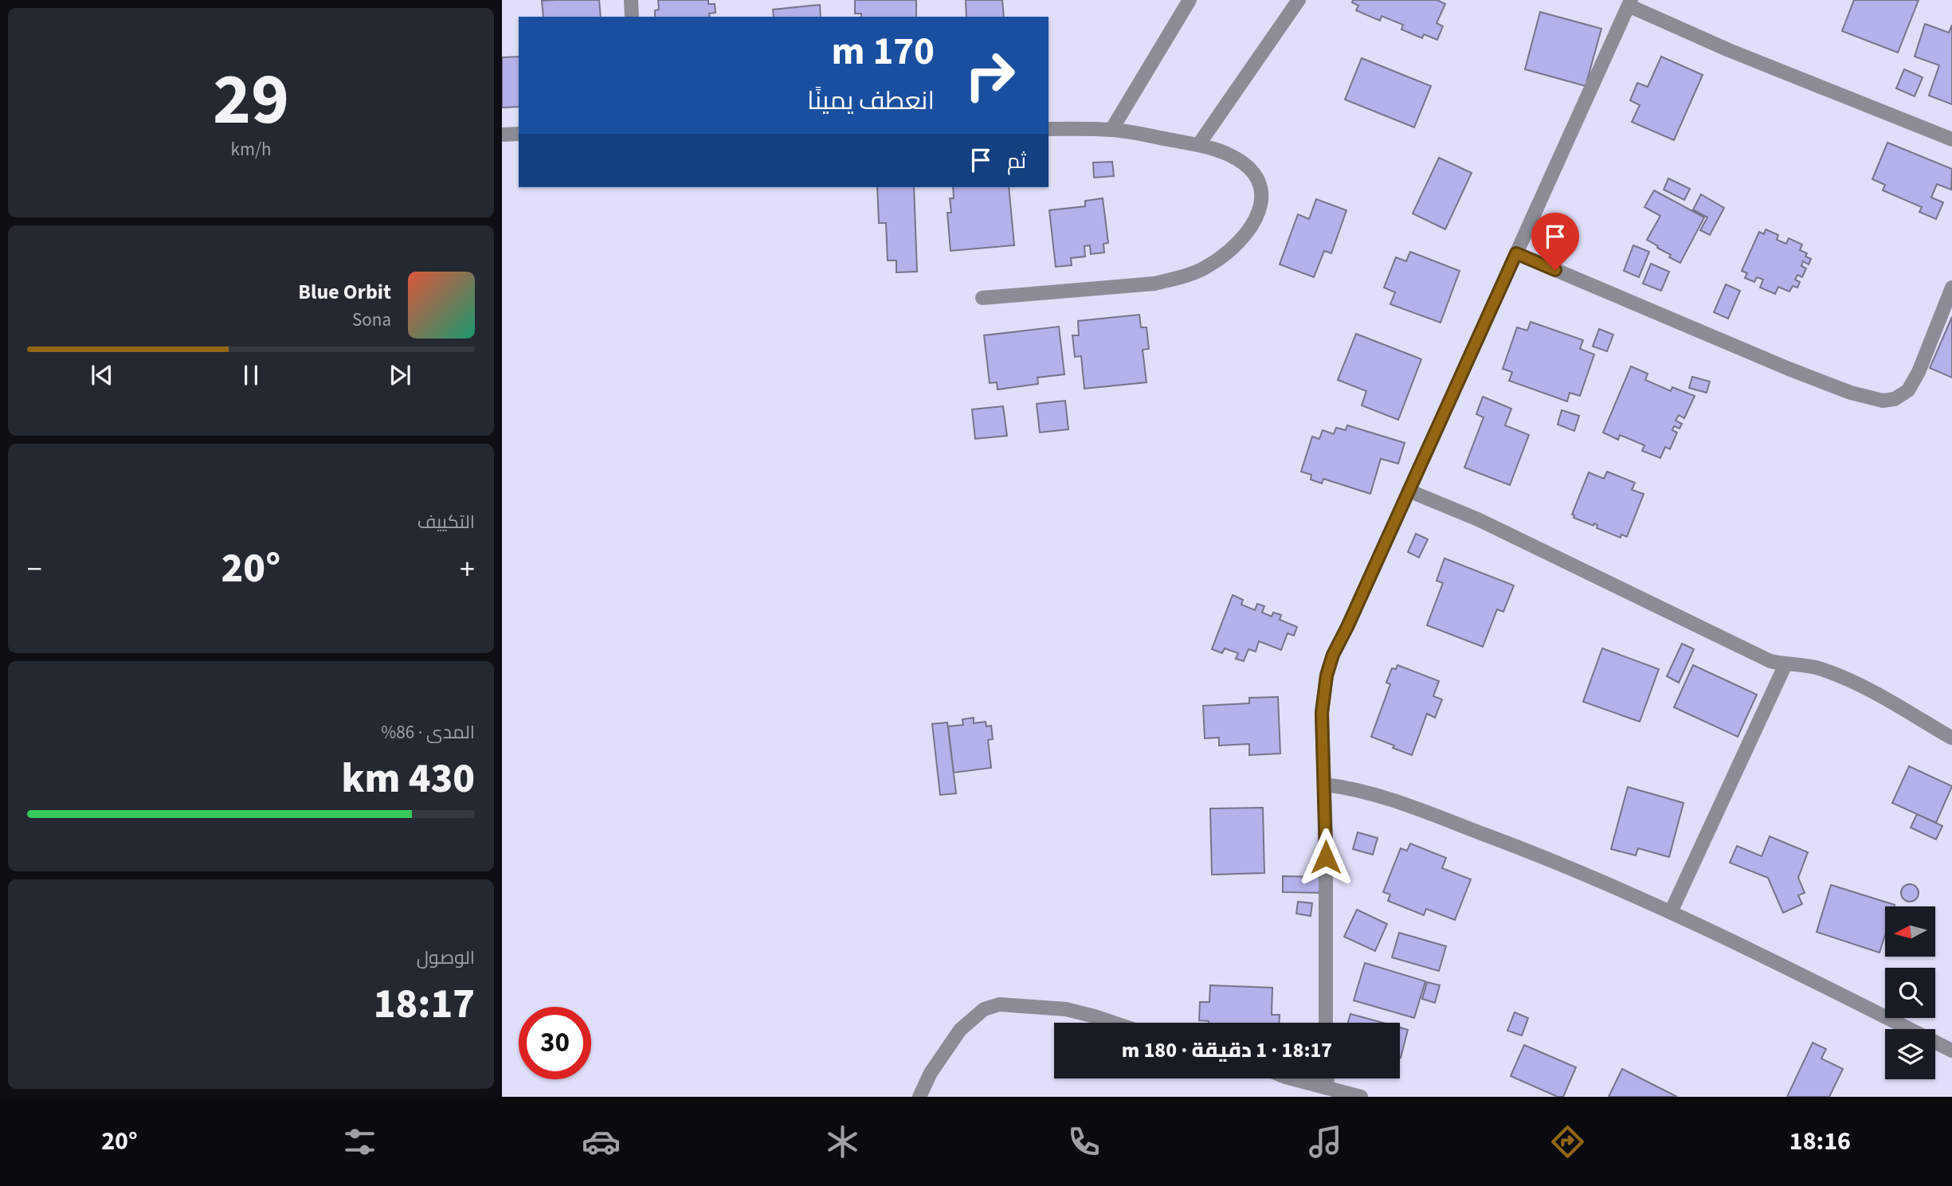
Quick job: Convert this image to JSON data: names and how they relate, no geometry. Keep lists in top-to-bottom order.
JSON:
{
  "north": "left",
  "page": {
    "tile": [
      ["29", "km/h"],
      "التكييف",
      ["المدى · 86%", "430 km"],
      ["الوصول", "18:17"]
    ],
    "turn": ["170 m", "انعطف يمينًا"],
    "then": "ثم",
    "song": ["Blue Orbit", "Sona"],
    "heat": ["−", "20°", "+"],
    "limit": "30",
    "trip": "18:17 · 1 دقيقة · 180 m",
    "tabs": ["18:16", "20°"]
  }
}
